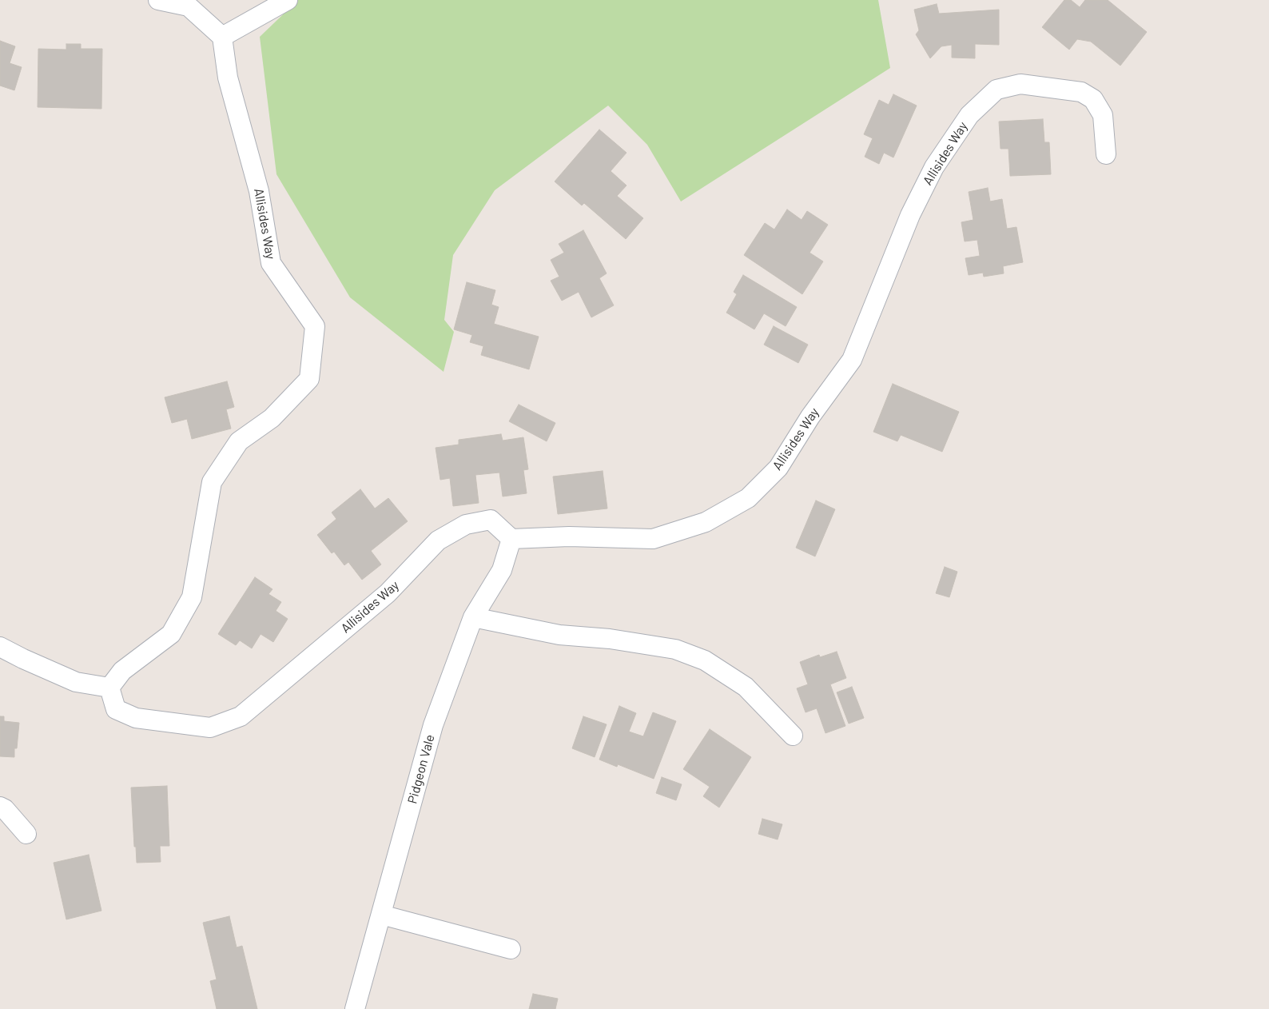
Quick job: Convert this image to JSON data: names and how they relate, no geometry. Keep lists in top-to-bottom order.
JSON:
{
  "streets": {
    "street": ["Allisides Way", "Pidgeon Vale"]
  },
  "crossings": [
    ["Allisides Way", "Pidgeon Vale"]
  ]
}
